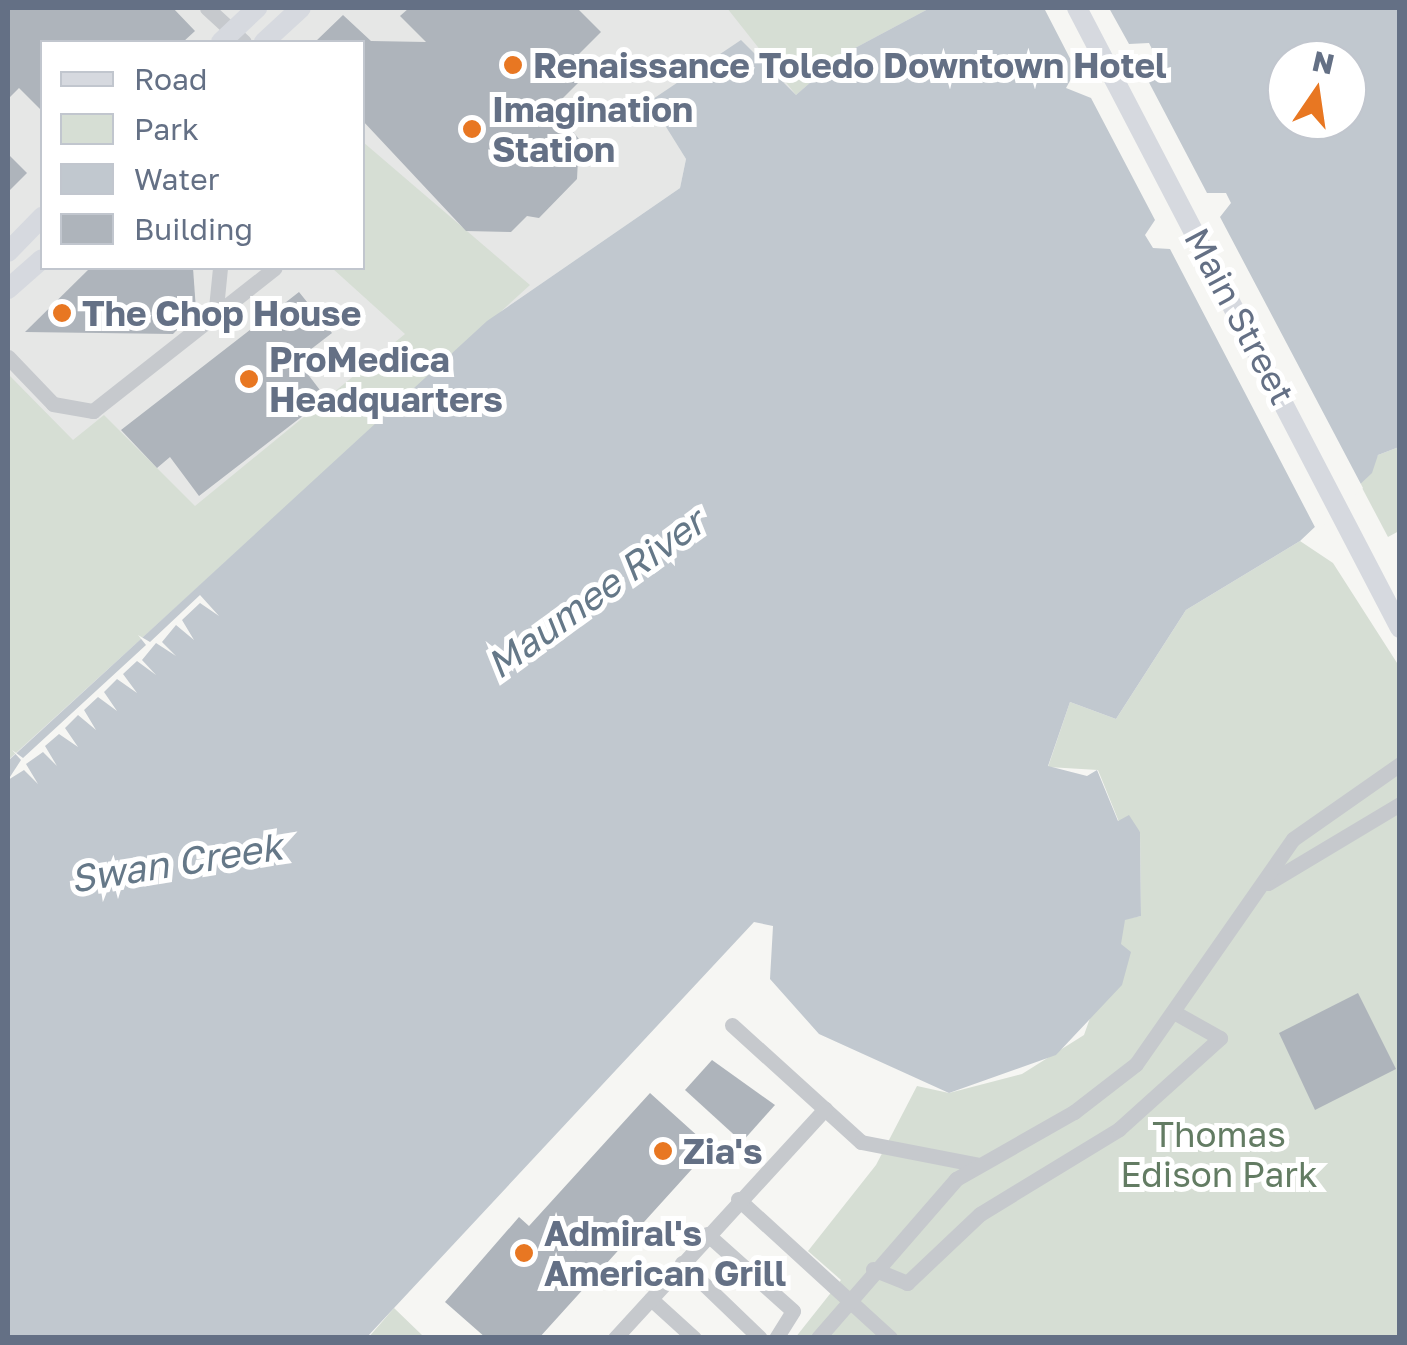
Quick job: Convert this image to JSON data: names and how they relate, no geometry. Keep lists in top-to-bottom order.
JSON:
{
  "streets": {
    "main road": ["Main Street"]
  },
  "water": ["Maumee River", "Swan Creek"],
  "parks": ["Thomas Edison Park"],
  "places": [
    "Renaissance Toledo Downtown Hotel",
    "Imagination Station",
    "The Chop House",
    "ProMedica Headquarters",
    "Zia's",
    "Admiral's American Grill"
  ],
  "legend": [
    "Road",
    "Park",
    "Water",
    "Building"
  ],
  "north": "top"
}
